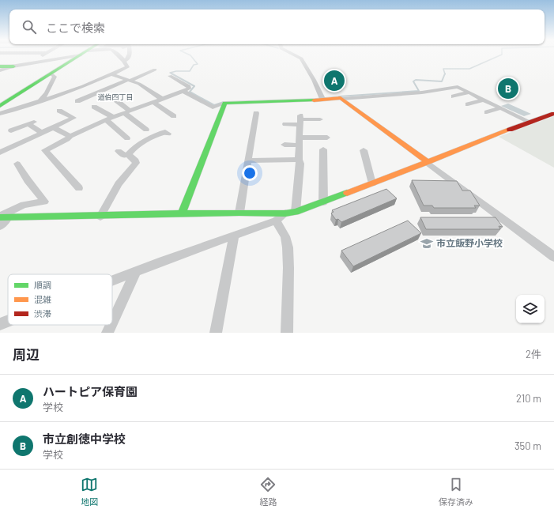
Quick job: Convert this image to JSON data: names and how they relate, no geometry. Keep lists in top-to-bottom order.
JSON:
{
  "districts": ["道伯四丁目"],
  "places": {
    "school or university": ["市立飯野小学校"]
  },
  "legend": ["順調", "混雑", "渋滞"],
  "page": {
    "search": "ここで検索",
    "pins": ["A", "B"],
    "heading": ["周辺", "2件"],
    "list": [
      {
        "mark": "A",
        "name": "ハートピア保育園",
        "note": "学校",
        "value": "210 m"
      },
      {
        "mark": "B",
        "name": "市立創徳中学校",
        "note": "学校",
        "value": "350 m"
      }
    ],
    "nav": ["地図", "経路", "保存済み"]
  }
}
